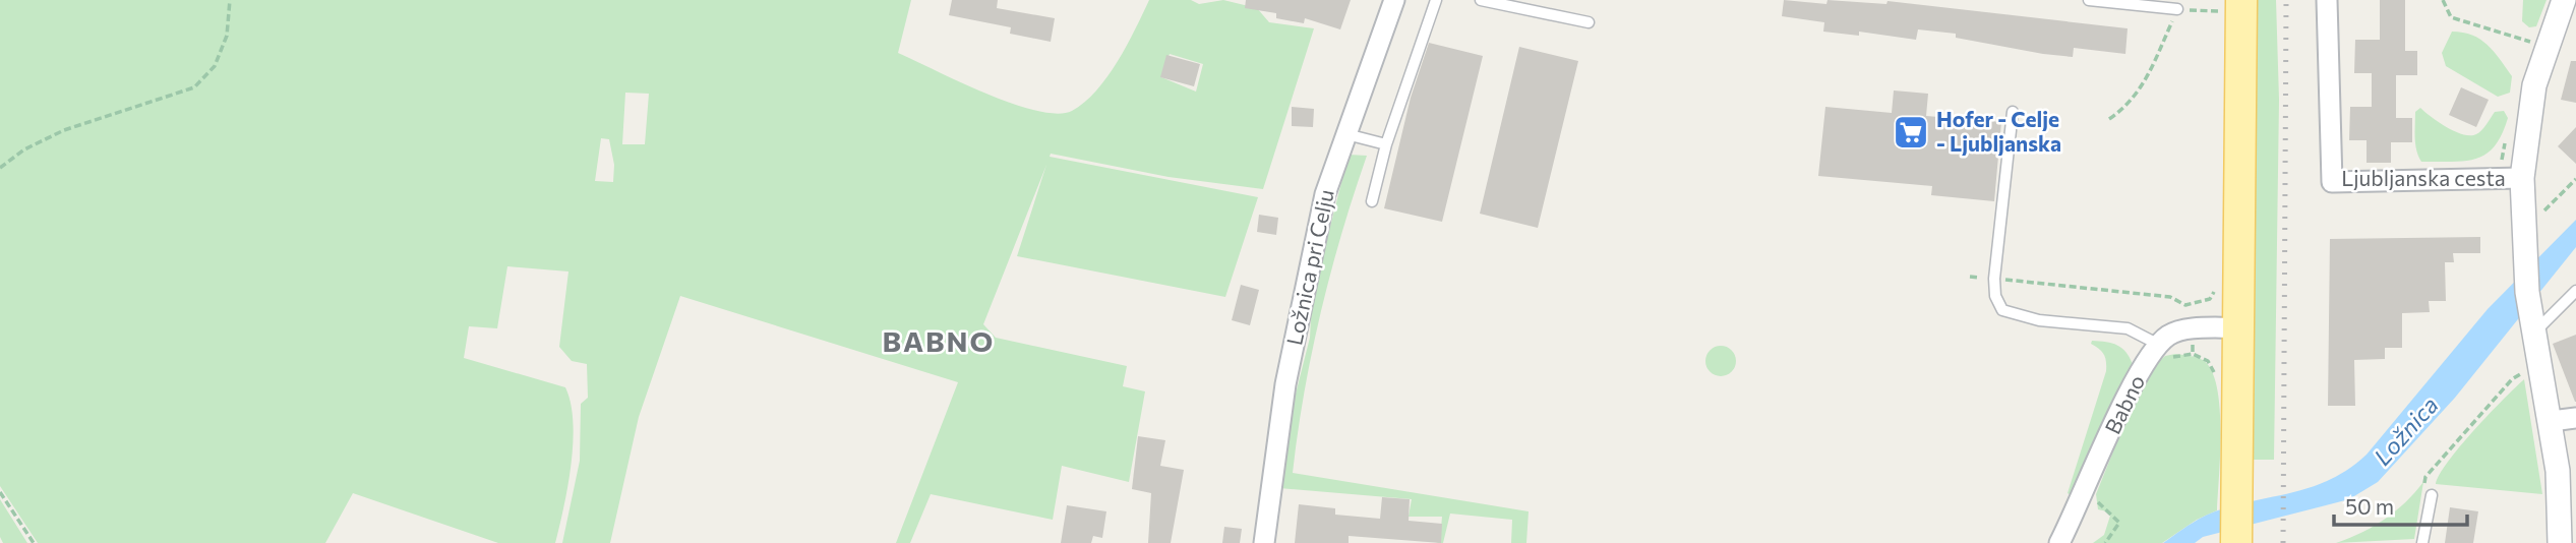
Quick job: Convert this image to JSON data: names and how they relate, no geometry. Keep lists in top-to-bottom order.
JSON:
{
  "streets": {
    "street": ["Ljubljanska cesta", "Ložnica pri Celju", "Babno"]
  },
  "districts": ["BABNO"],
  "water": ["Ložnica"],
  "places": {
    "supermarket": ["Hofer - Celje - Ljubljanska"]
  },
  "scale_bar": "50 m"
}
